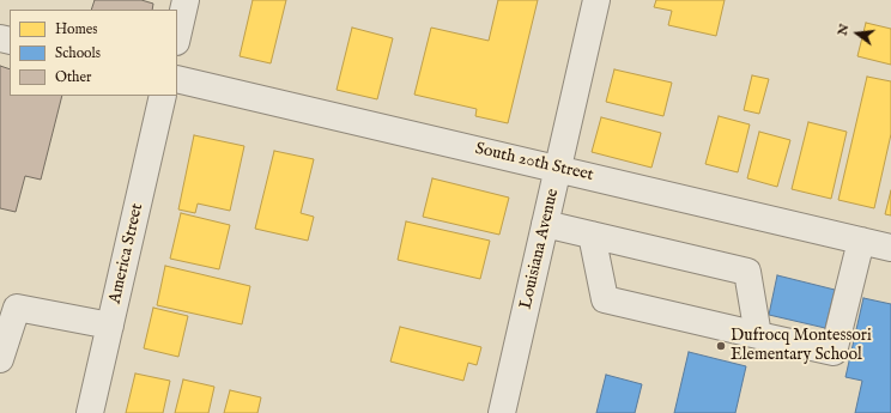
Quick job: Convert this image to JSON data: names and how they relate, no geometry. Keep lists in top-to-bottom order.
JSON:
{
  "streets": {
    "street": ["South 20th Street", "Louisiana Avenue", "America Street"]
  },
  "crossings": [
    ["South 20th Street", "Louisiana Avenue"]
  ],
  "places": ["Dufrocq Montessori Elementary School"],
  "legend": ["Homes", "Schools", "Other"],
  "north": "left"
}
